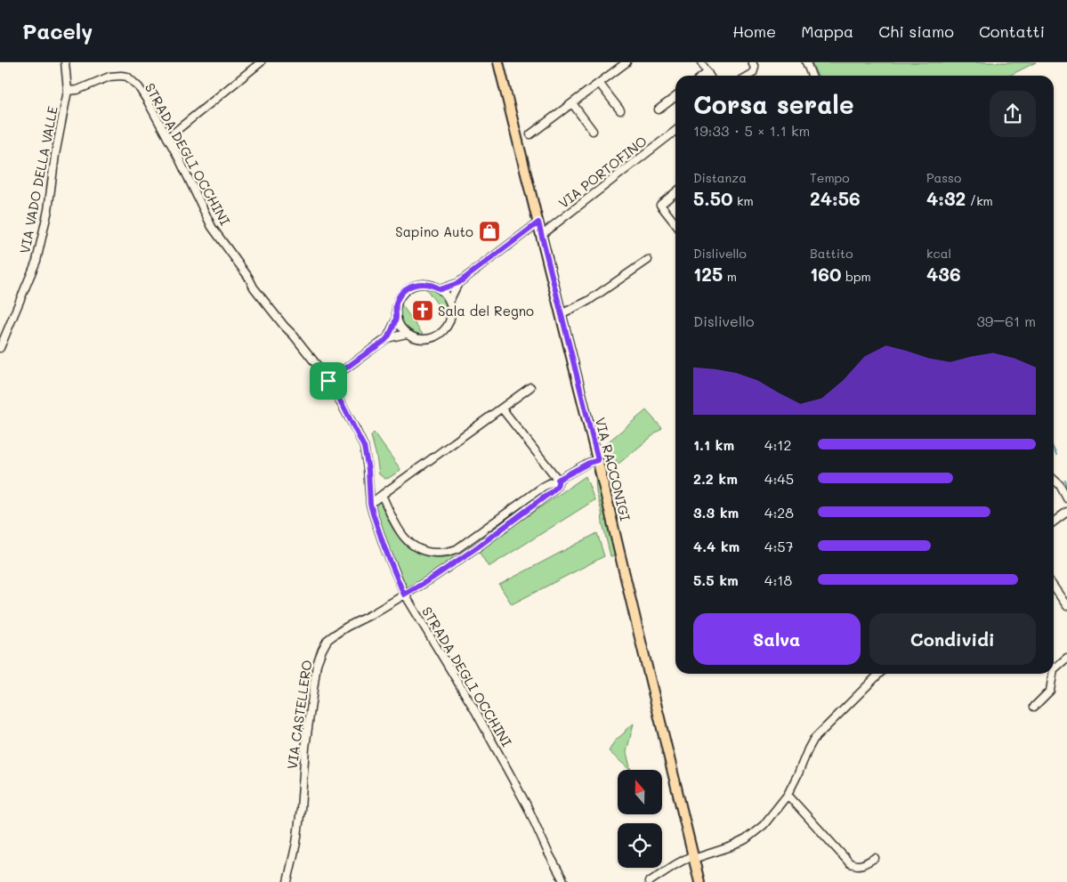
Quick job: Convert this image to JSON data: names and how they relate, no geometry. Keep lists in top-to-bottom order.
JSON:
{
  "streets": {
    "main road": ["VIA RACCONIGI"],
    "street": [
      "STRADA DEGLI OCCHINI",
      "VIA PORTOFINO",
      "VIA VADO DELLA VALLE",
      "VIA CASTELLERO"
    ]
  },
  "crossings": [
    ["STRADA DEGLI OCCHINI", "VIA VADO DELLA VALLE"],
    ["STRADA DEGLI OCCHINI", "VIA CASTELLERO"],
    ["VIA PORTOFINO", "VIA RACCONIGI"],
    ["VIA RACCONIGI", "VIA CASTELLERO"]
  ],
  "places": {
    "shop": ["Sapino Auto"],
    "church": ["Sala del Regno"]
  },
  "north": "top",
  "page": {
    "header": "Pacely",
    "nav": [
      "Home",
      "Mappa",
      "Chi siamo",
      "Contatti"
    ],
    "heading": ["Corsa serale", "19:33 · 5 × 1.1 km"],
    "stats": [
      ["Distanza", "5.50 km"],
      ["Tempo", "24:56"],
      ["Passo", "4:32 /km"],
      ["Dislivello", "125 m"],
      ["Battito", "160 bpm"],
      ["kcal", "436"]
    ],
    "chart": ["Dislivello", "39–61 m"],
    "list": [
      {
        "name": "1.1 km",
        "note": "4:12"
      },
      {
        "name": "2.2 km",
        "note": "4:45"
      },
      {
        "name": "3.3 km",
        "note": "4:28"
      },
      {
        "name": "4.4 km",
        "note": "4:57"
      },
      {
        "name": "5.5 km",
        "note": "4:18"
      }
    ],
    "buttons": ["Salva", "Condividi"]
  }
}
